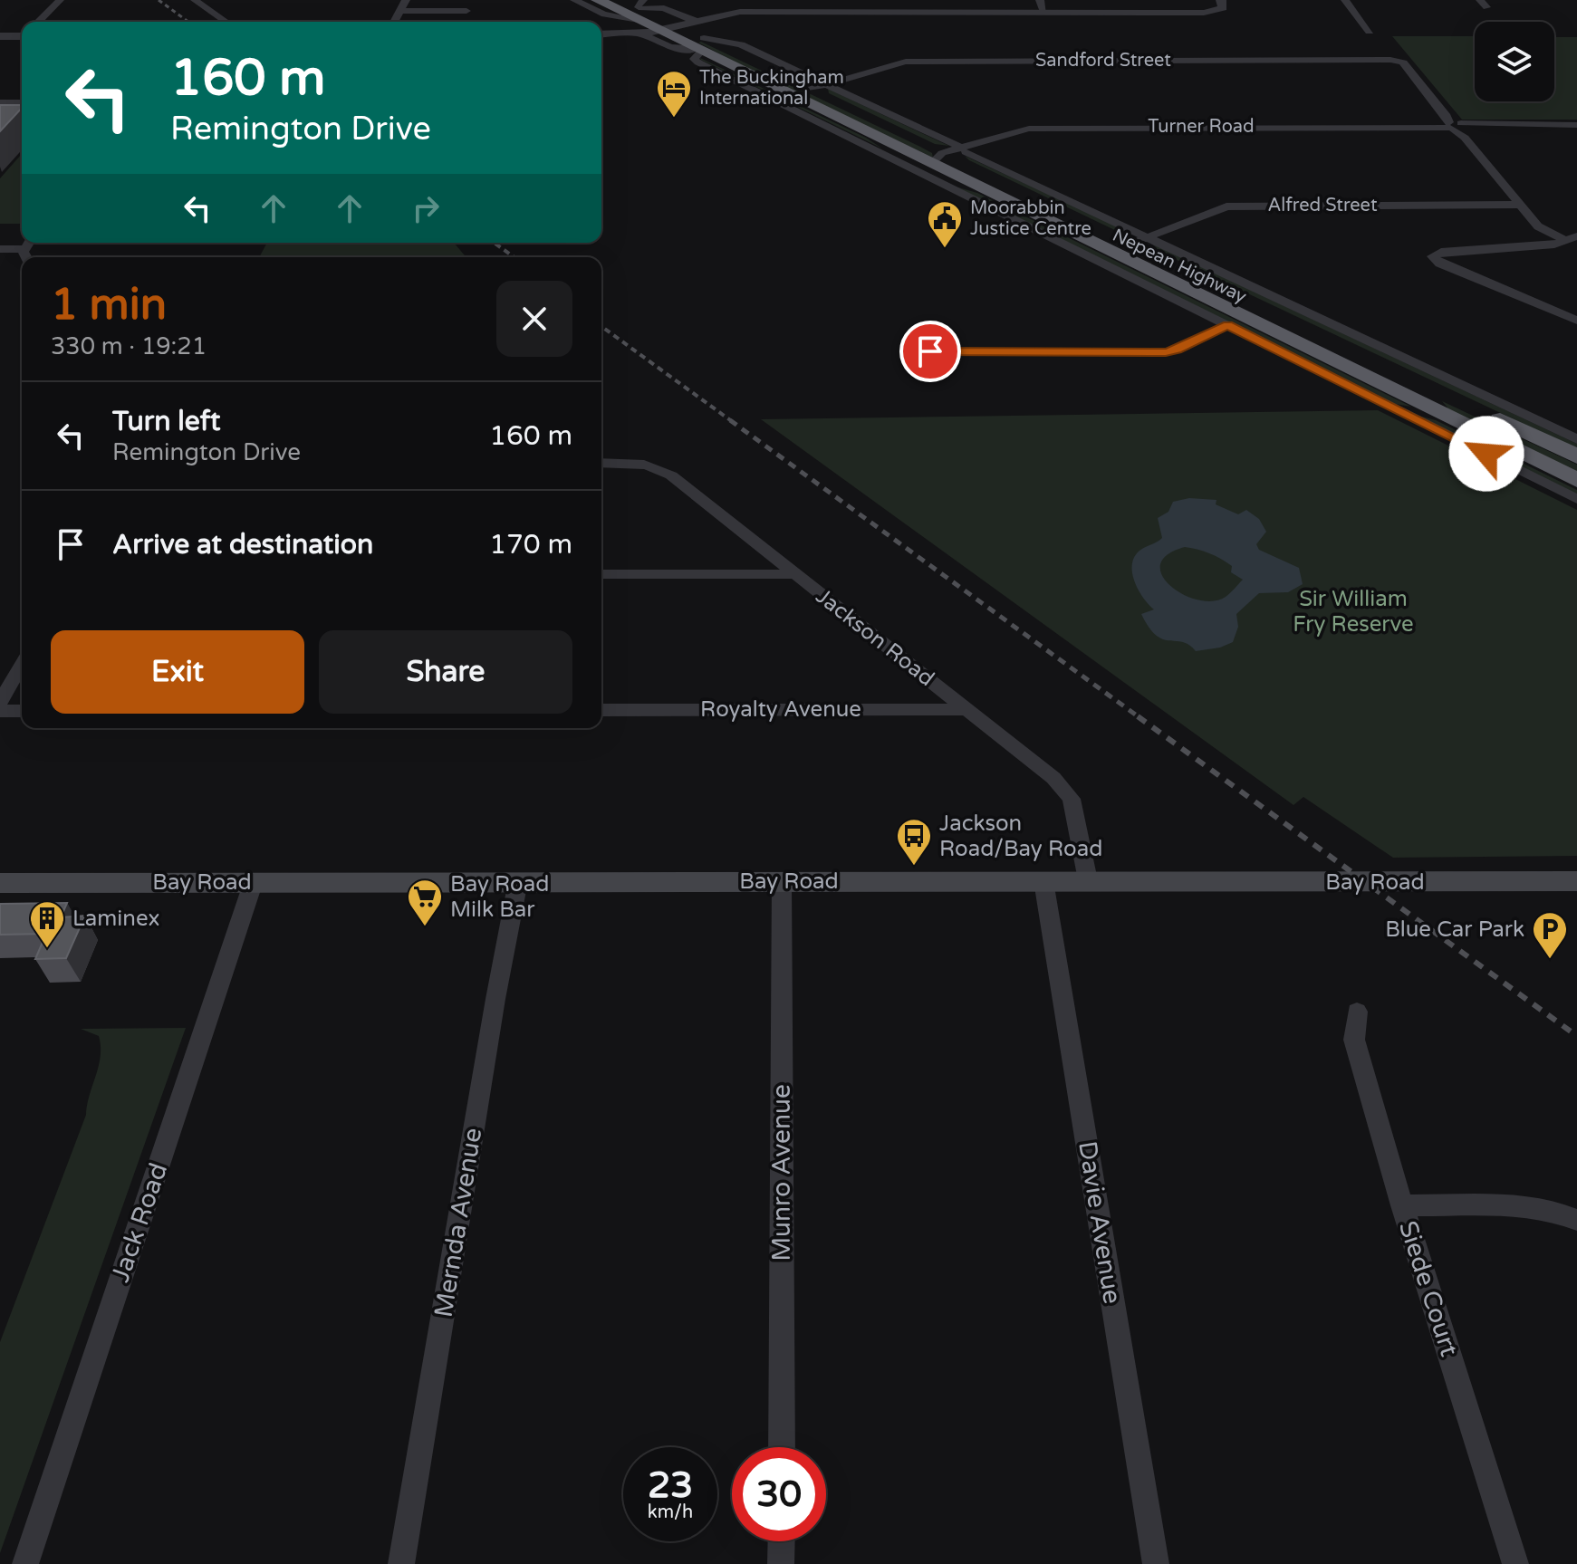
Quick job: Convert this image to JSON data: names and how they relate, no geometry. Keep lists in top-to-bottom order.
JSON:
{
  "streets": {
    "highway": ["Nepean Highway"],
    "main road": ["Bay Road"],
    "street": [
      "Sandford Street",
      "Turner Road",
      "Alfred Street",
      "Jackson Road",
      "Royalty Avenue",
      "Munro Avenue",
      "Jack Road",
      "Mernda Avenue",
      "Davie Avenue",
      "Siede Court"
    ]
  },
  "crossings": [
    ["Sandford Street", "Turner Road"],
    ["Sandford Street", "Nepean Highway"],
    ["Turner Road", "Nepean Highway"],
    ["Alfred Street", "Nepean Highway"],
    ["Jackson Road", "Royalty Avenue"],
    ["Jackson Road", "Bay Road"],
    ["Bay Road", "Munro Avenue"],
    ["Bay Road", "Jack Road"],
    ["Bay Road", "Mernda Avenue"],
    ["Bay Road", "Davie Avenue"]
  ],
  "parks": ["Sir William Fry Reserve"],
  "places": {
    "hotel": ["The Buckingham International"],
    "public building": ["Moorabbin Justice Centre"],
    "bus stop": ["Jackson Road/Bay Road"],
    "supermarket": ["Bay Road Milk Bar"],
    "building": ["Laminex"],
    "parking": ["Blue Car Park"]
  },
  "page": {
    "turn": ["160 m", "Remington Drive"],
    "heading": ["1 min", "330 m · 19:21"],
    "list": [
      {
        "name": "Turn left",
        "note": "Remington Drive",
        "value": "160 m"
      },
      {
        "name": "Arrive at destination",
        "value": "170 m"
      }
    ],
    "buttons": ["Exit", "Share"],
    "speed": "23 km/h",
    "limit": "30"
  }
}
